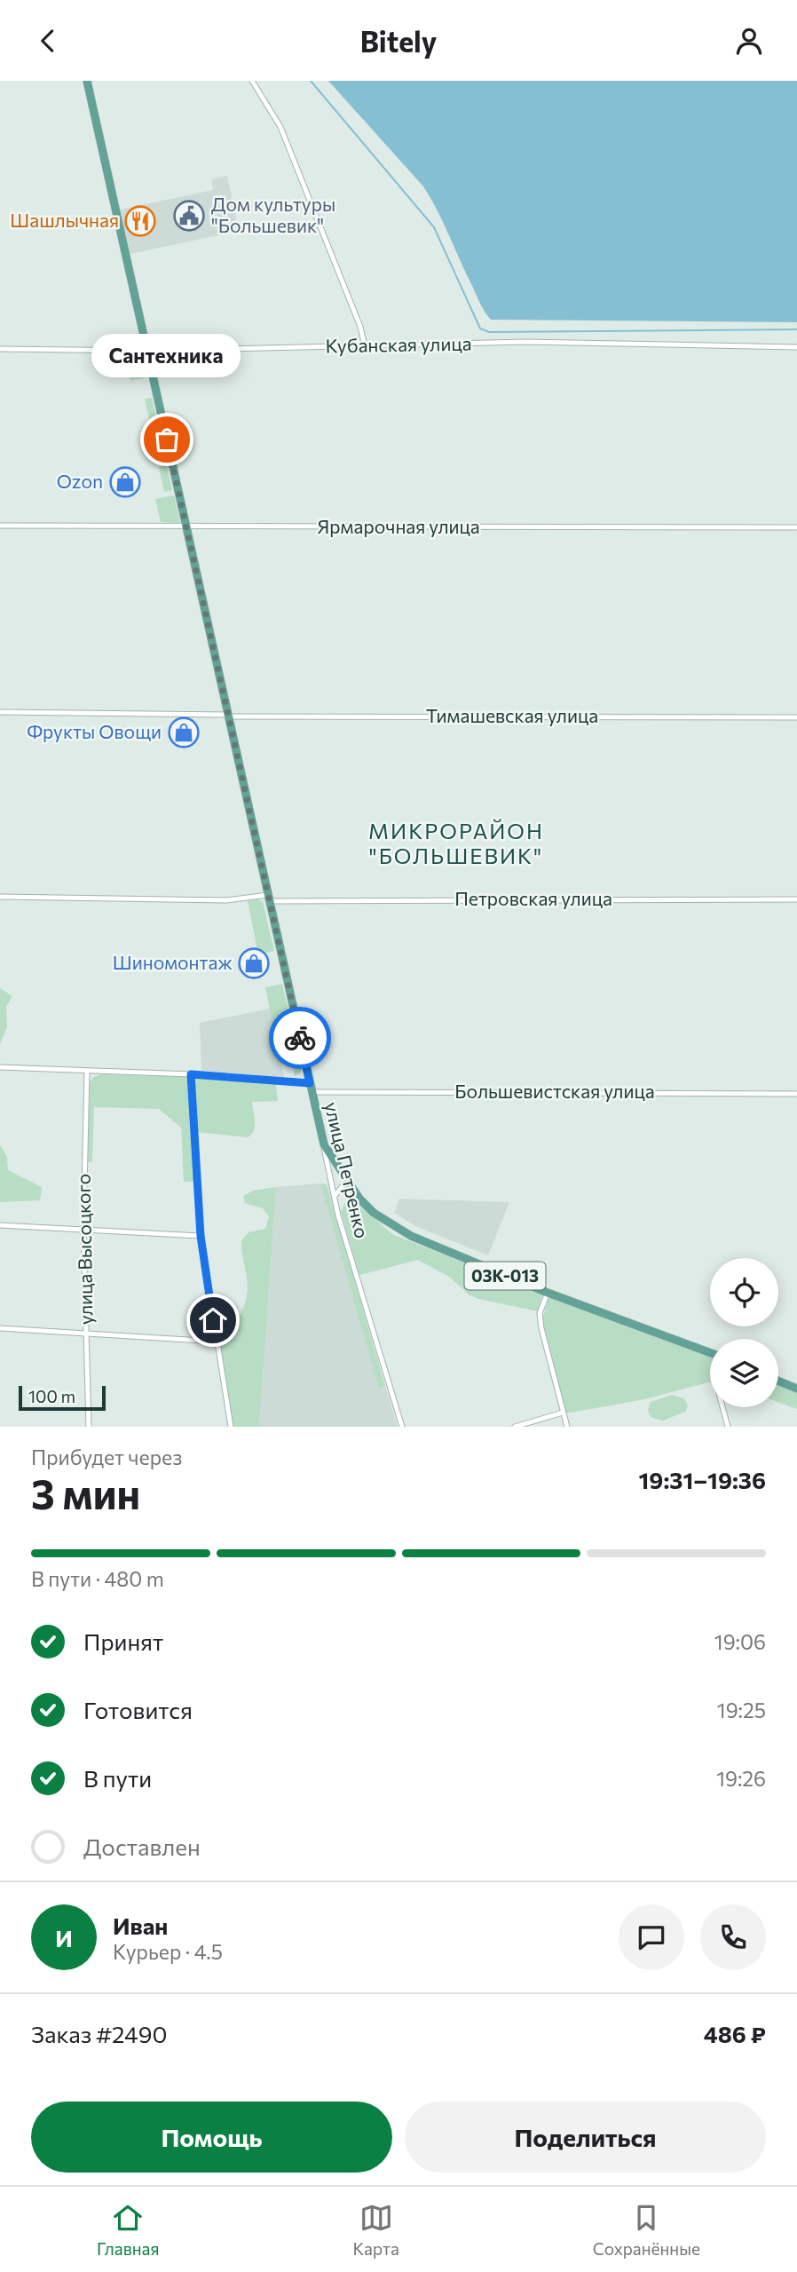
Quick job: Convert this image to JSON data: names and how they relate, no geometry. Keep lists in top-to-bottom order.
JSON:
{
  "streets": {
    "main road": ["улица Петренко", "03К-013"],
    "street": [
      "Кубанская улица",
      "Ярмарочная улица",
      "Тимашевская улица",
      "Петровская улица",
      "Большевистская улица",
      "улица Высоцкого"
    ]
  },
  "crossings": [
    ["Кубанская улица", "улица Петренко"],
    ["Ярмарочная улица", "улица Петренко"],
    ["Тимашевская улица", "улица Петренко"],
    ["Петровская улица", "улица Петренко"],
    ["Большевистская улица", "улица Петренко"],
    ["Большевистская улица", "улица Высоцкого"],
    ["улица Петренко", "03К-013"]
  ],
  "districts": ["МИКРОРАЙОН \"БОЛЬШЕВИК\""],
  "places": {
    "public building": ["Дом культуры \"Большевик\""],
    "restaurant": ["Шашлычная"],
    "other": ["Сантехника"],
    "shop": ["Ozon", "Фрукты Овощи", "Шиномонтаж"]
  },
  "scale_bar": "100 m",
  "page": {
    "header": "Bitely",
    "bubble": "Сантехника",
    "scale": "100 m",
    "heading": ["3 мин", "Прибудет через", "19:31–19:36"],
    "panel": [
      "Иван",
      "Курьер · 4.5",
      "Заказ #2490",
      "486 ₽"
    ],
    "bar": "В пути · 480 m",
    "list": [
      ["Принят", "19:06"],
      ["Готовится", "19:25"],
      ["В пути", "19:26"],
      "Доставлен"
    ],
    "round": "И",
    "buttons": ["Помощь", "Поделиться"],
    "tabs": ["Главная", "Карта", "Сохранённые"]
  }
}
